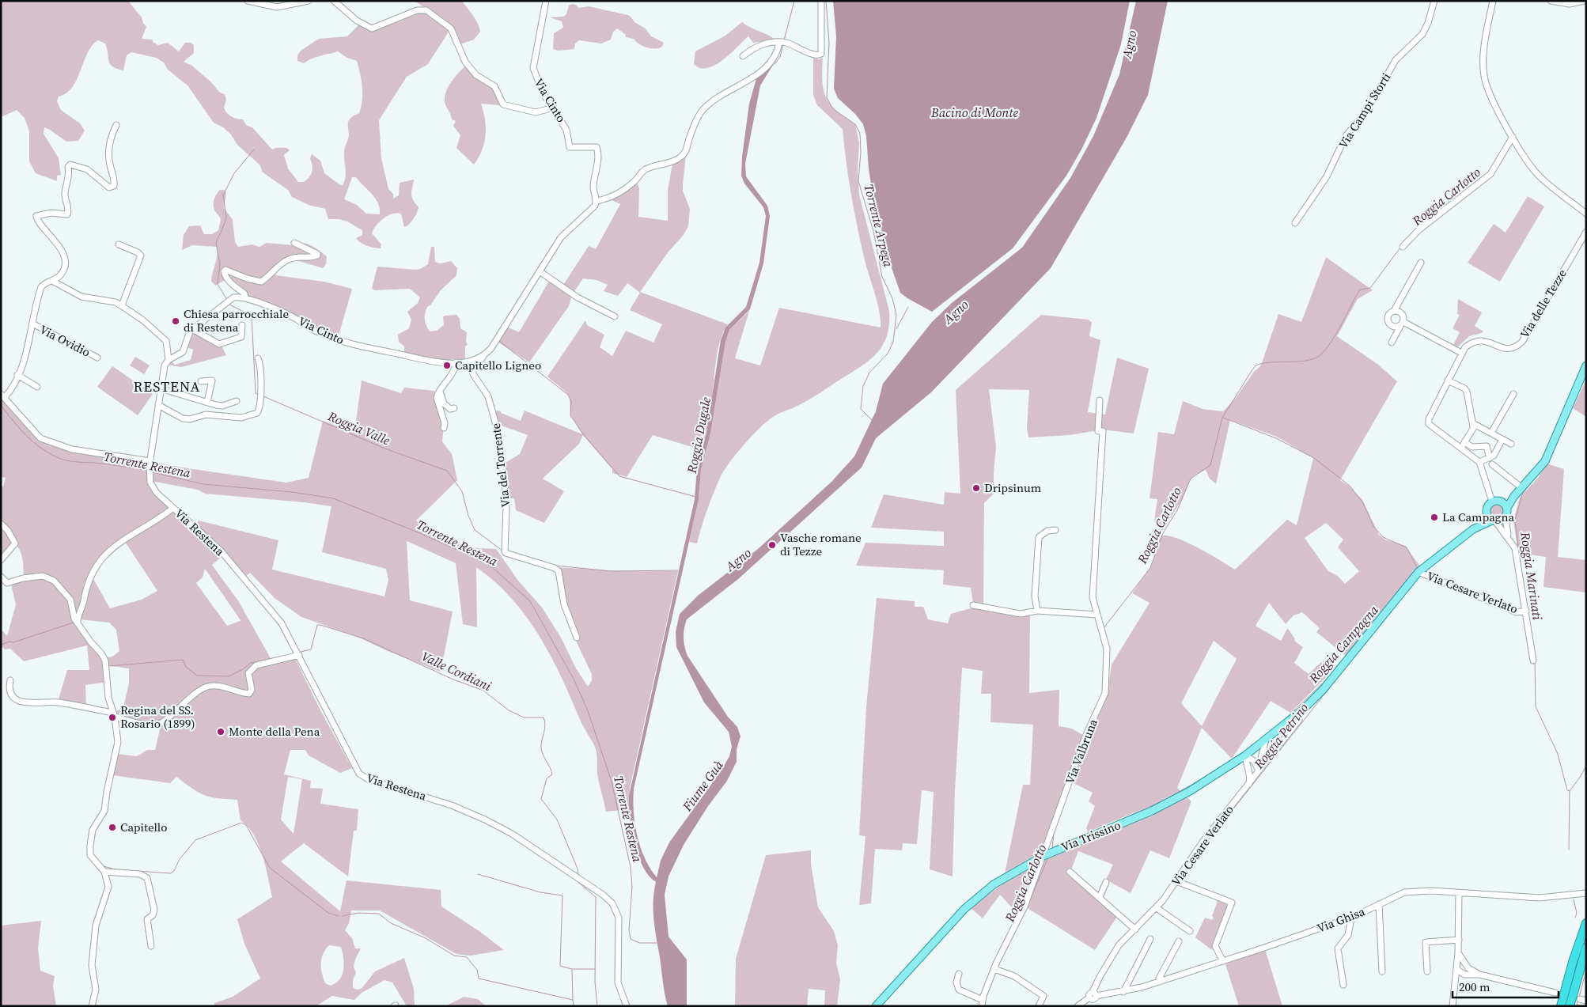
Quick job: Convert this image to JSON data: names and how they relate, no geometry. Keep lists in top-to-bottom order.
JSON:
{
  "streets": {
    "main road": ["Via Cesare Verlato", "Via Trissino"],
    "street": [
      "Via Cinto",
      "Via Campi Storti",
      "Via delle Tezze",
      "Via Ovidio",
      "Via del Torrente",
      "Via Restena",
      "Via Valbruna",
      "Via Ghisa"
    ]
  },
  "crossings": [
    ["Via Cinto", "Via del Torrente"],
    ["Via Cesare Verlato", "Via Trissino"],
    ["Via Cesare Verlato", "Via Ghisa"],
    ["Via Valbruna", "Via Trissino"]
  ],
  "districts": ["RESTENA"],
  "water": [
    "Agno",
    "Bacino di Monte",
    "Roggia Carlotto",
    "Torrente Arpega",
    "Roggia Valle",
    "Roggia Dugale",
    "Torrente Restena",
    "Roggia Marinati",
    "Roggia Campagna",
    "Valle Cordiani",
    "Roggia Petrino",
    "Fiume Guà"
  ],
  "places": [
    "Chiesa parrocchiale di Restena",
    "Capitello Ligneo",
    "Dripsinum",
    "La Campagna",
    "Vasche romane di Tezze",
    "Regina del SS. Rosario (1899)",
    "Monte della Pena",
    "Capitello"
  ],
  "scale_bar": "200 m"
}
